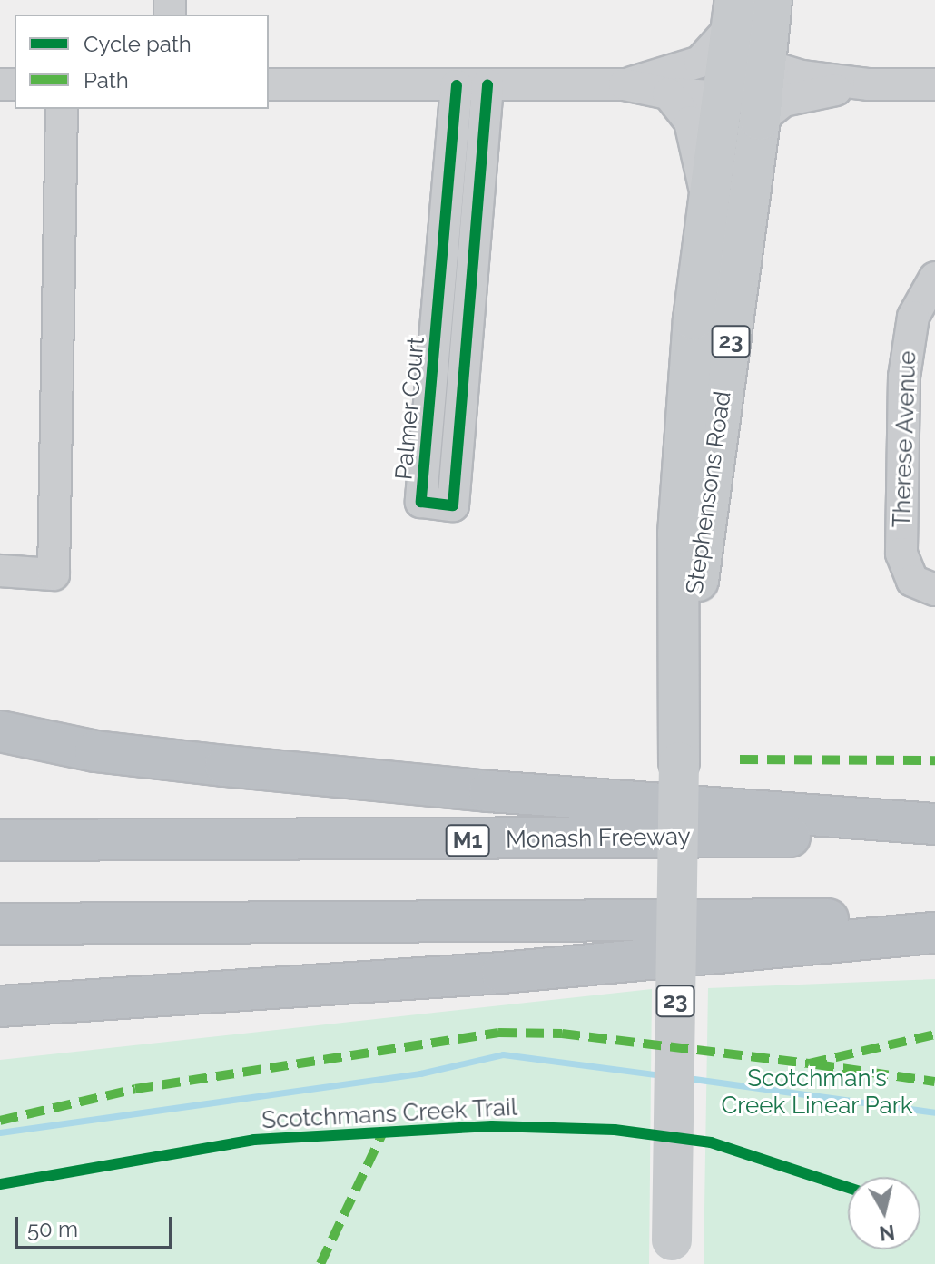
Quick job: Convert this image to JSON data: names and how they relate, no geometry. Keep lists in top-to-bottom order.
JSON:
{
  "streets": {
    "highway": ["Monash Freeway", "M1"],
    "main road": ["23", "Stephensons Road"],
    "street": ["Palmer Court", "Therese Avenue"],
    "cycle path": ["Scotchmans Creek Trail"]
  },
  "parks": ["Scotchman's Creek Linear Park"],
  "legend": ["Cycle path", "Path"],
  "scale_bar": "50 m",
  "north": "bottom"
}
